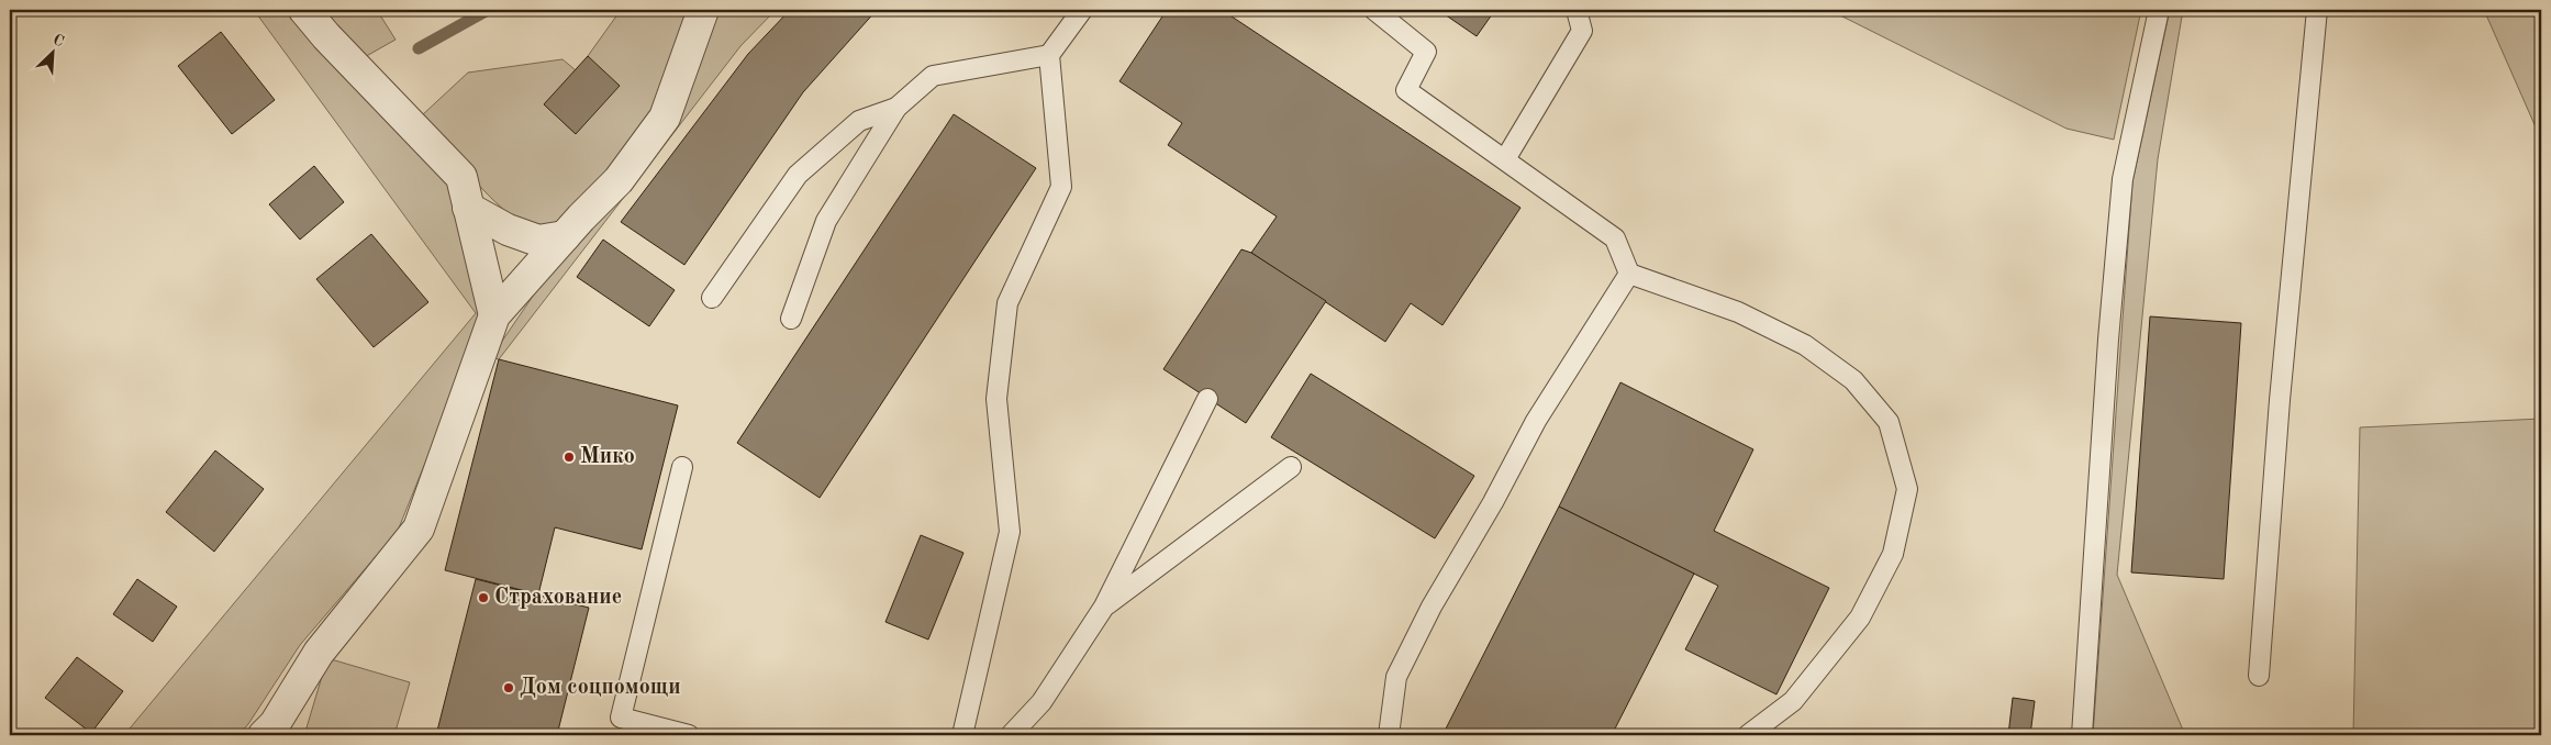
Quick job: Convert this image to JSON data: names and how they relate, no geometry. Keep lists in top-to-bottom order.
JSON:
{
  "places": ["Мико", "Страхование", "Дом соцпомощи"],
  "north": "top right"
}
